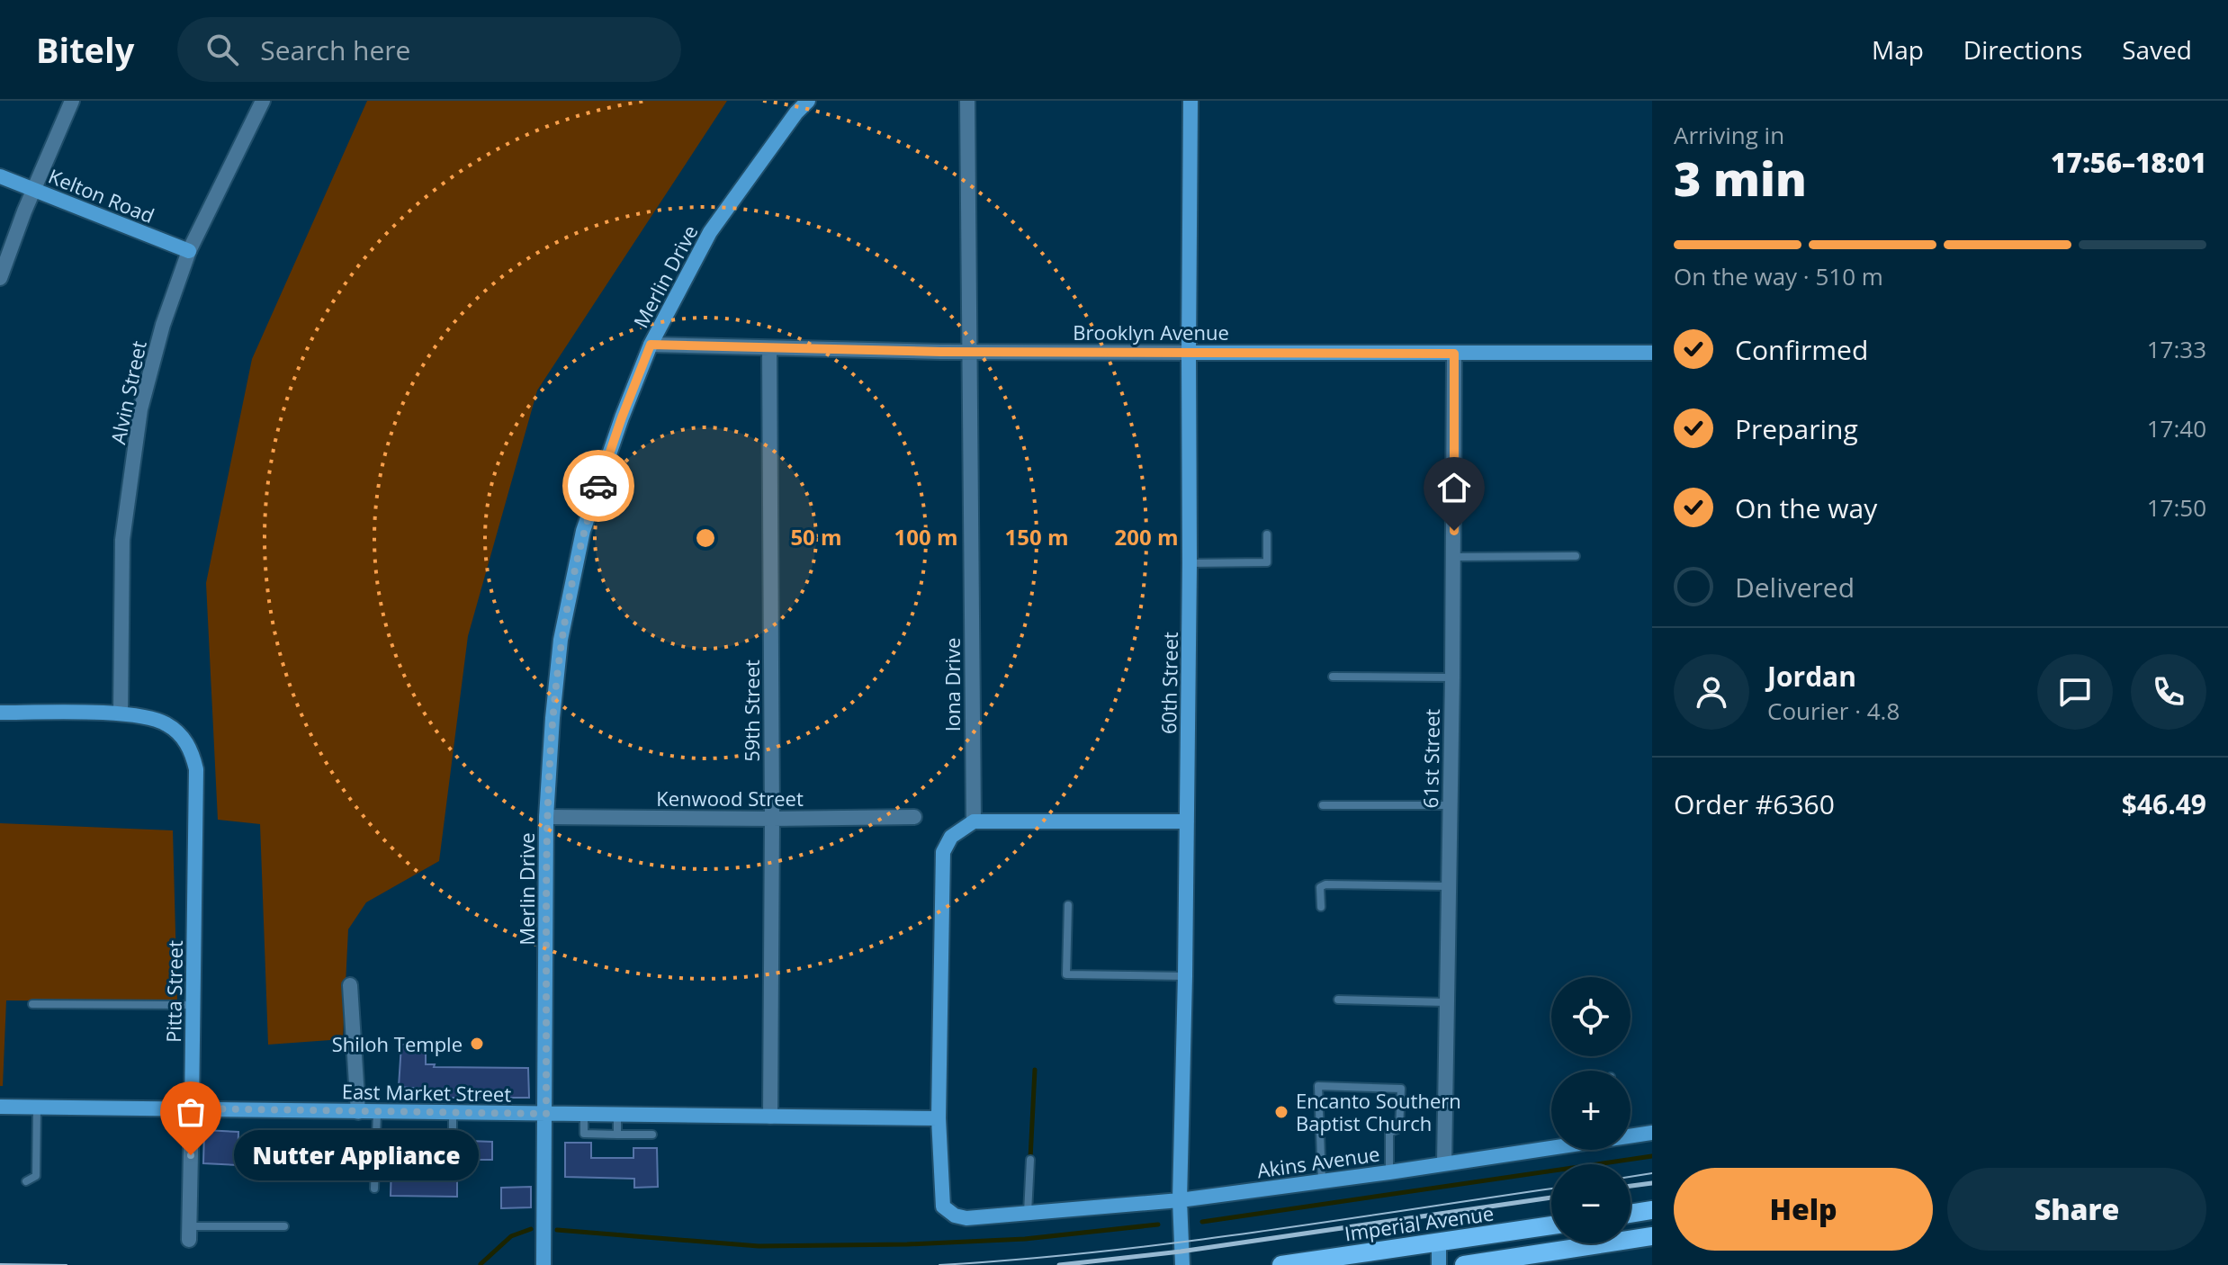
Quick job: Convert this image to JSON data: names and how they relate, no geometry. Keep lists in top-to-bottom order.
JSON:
{
  "streets": {
    "main road": ["Imperial Avenue"],
    "street": [
      "Kelton Road",
      "Merlin Drive",
      "Brooklyn Avenue",
      "Alvin Street",
      "60th Street",
      "Iona Drive",
      "59th Street",
      "61st Street",
      "Kenwood Street",
      "Pitta Street",
      "East Market Street",
      "Akins Avenue"
    ]
  },
  "crossings": [
    ["Kelton Road", "Alvin Street"],
    ["Merlin Drive", "Brooklyn Avenue"],
    ["Merlin Drive", "Kenwood Street"],
    ["Merlin Drive", "East Market Street"],
    ["Brooklyn Avenue", "60th Street"],
    ["Brooklyn Avenue", "Iona Drive"],
    ["Brooklyn Avenue", "59th Street"],
    ["Brooklyn Avenue", "61st Street"],
    ["Alvin Street", "Pitta Street"],
    ["60th Street", "Akins Avenue"],
    ["59th Street", "Kenwood Street"],
    ["59th Street", "East Market Street"],
    ["61st Street", "Akins Avenue"],
    ["Pitta Street", "East Market Street"],
    ["East Market Street", "Akins Avenue"]
  ],
  "places": ["Shiloh Temple", "Encanto Southern Baptist Church", "Nutter Appliance"],
  "page": {
    "header": "Bitely",
    "search": "Search here",
    "nav": ["Map", "Directions", "Saved"],
    "heading": ["3 min", "Arriving in", "17:56–18:01"],
    "panel": [
      "Jordan",
      "Courier · 4.8",
      "Order #6360",
      "$46.49"
    ],
    "bar": "On the way · 510 m",
    "list": [
      ["Confirmed", "17:33"],
      ["Preparing", "17:40"],
      ["On the way", "17:50"],
      "Delivered"
    ],
    "map_buttons": ["+", "−"],
    "bubble": "Nutter Appliance",
    "buttons": ["Help", "Share"]
  },
  "rings": [
    "50 m",
    "100 m",
    "150 m",
    "200 m"
  ]
}
